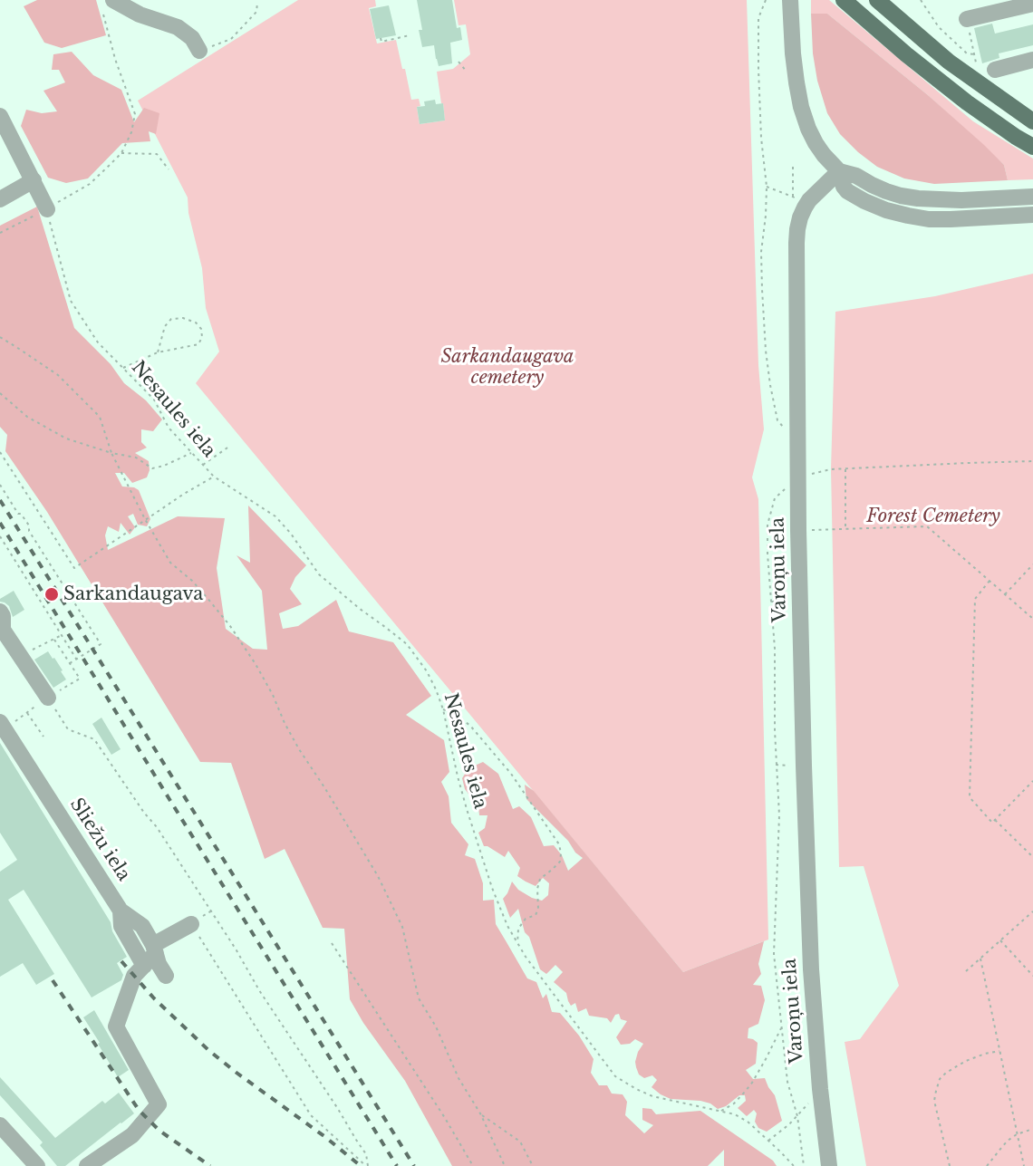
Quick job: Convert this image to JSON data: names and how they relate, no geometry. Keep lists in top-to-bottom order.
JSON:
{
  "streets": {
    "street": ["Varoņu iela", "Sliežu iela"],
    "path": ["Nesaules iela"]
  },
  "parks": ["Sarkandaugava cemetery", "Forest Cemetery"],
  "places": ["Sarkandaugava"]
}
